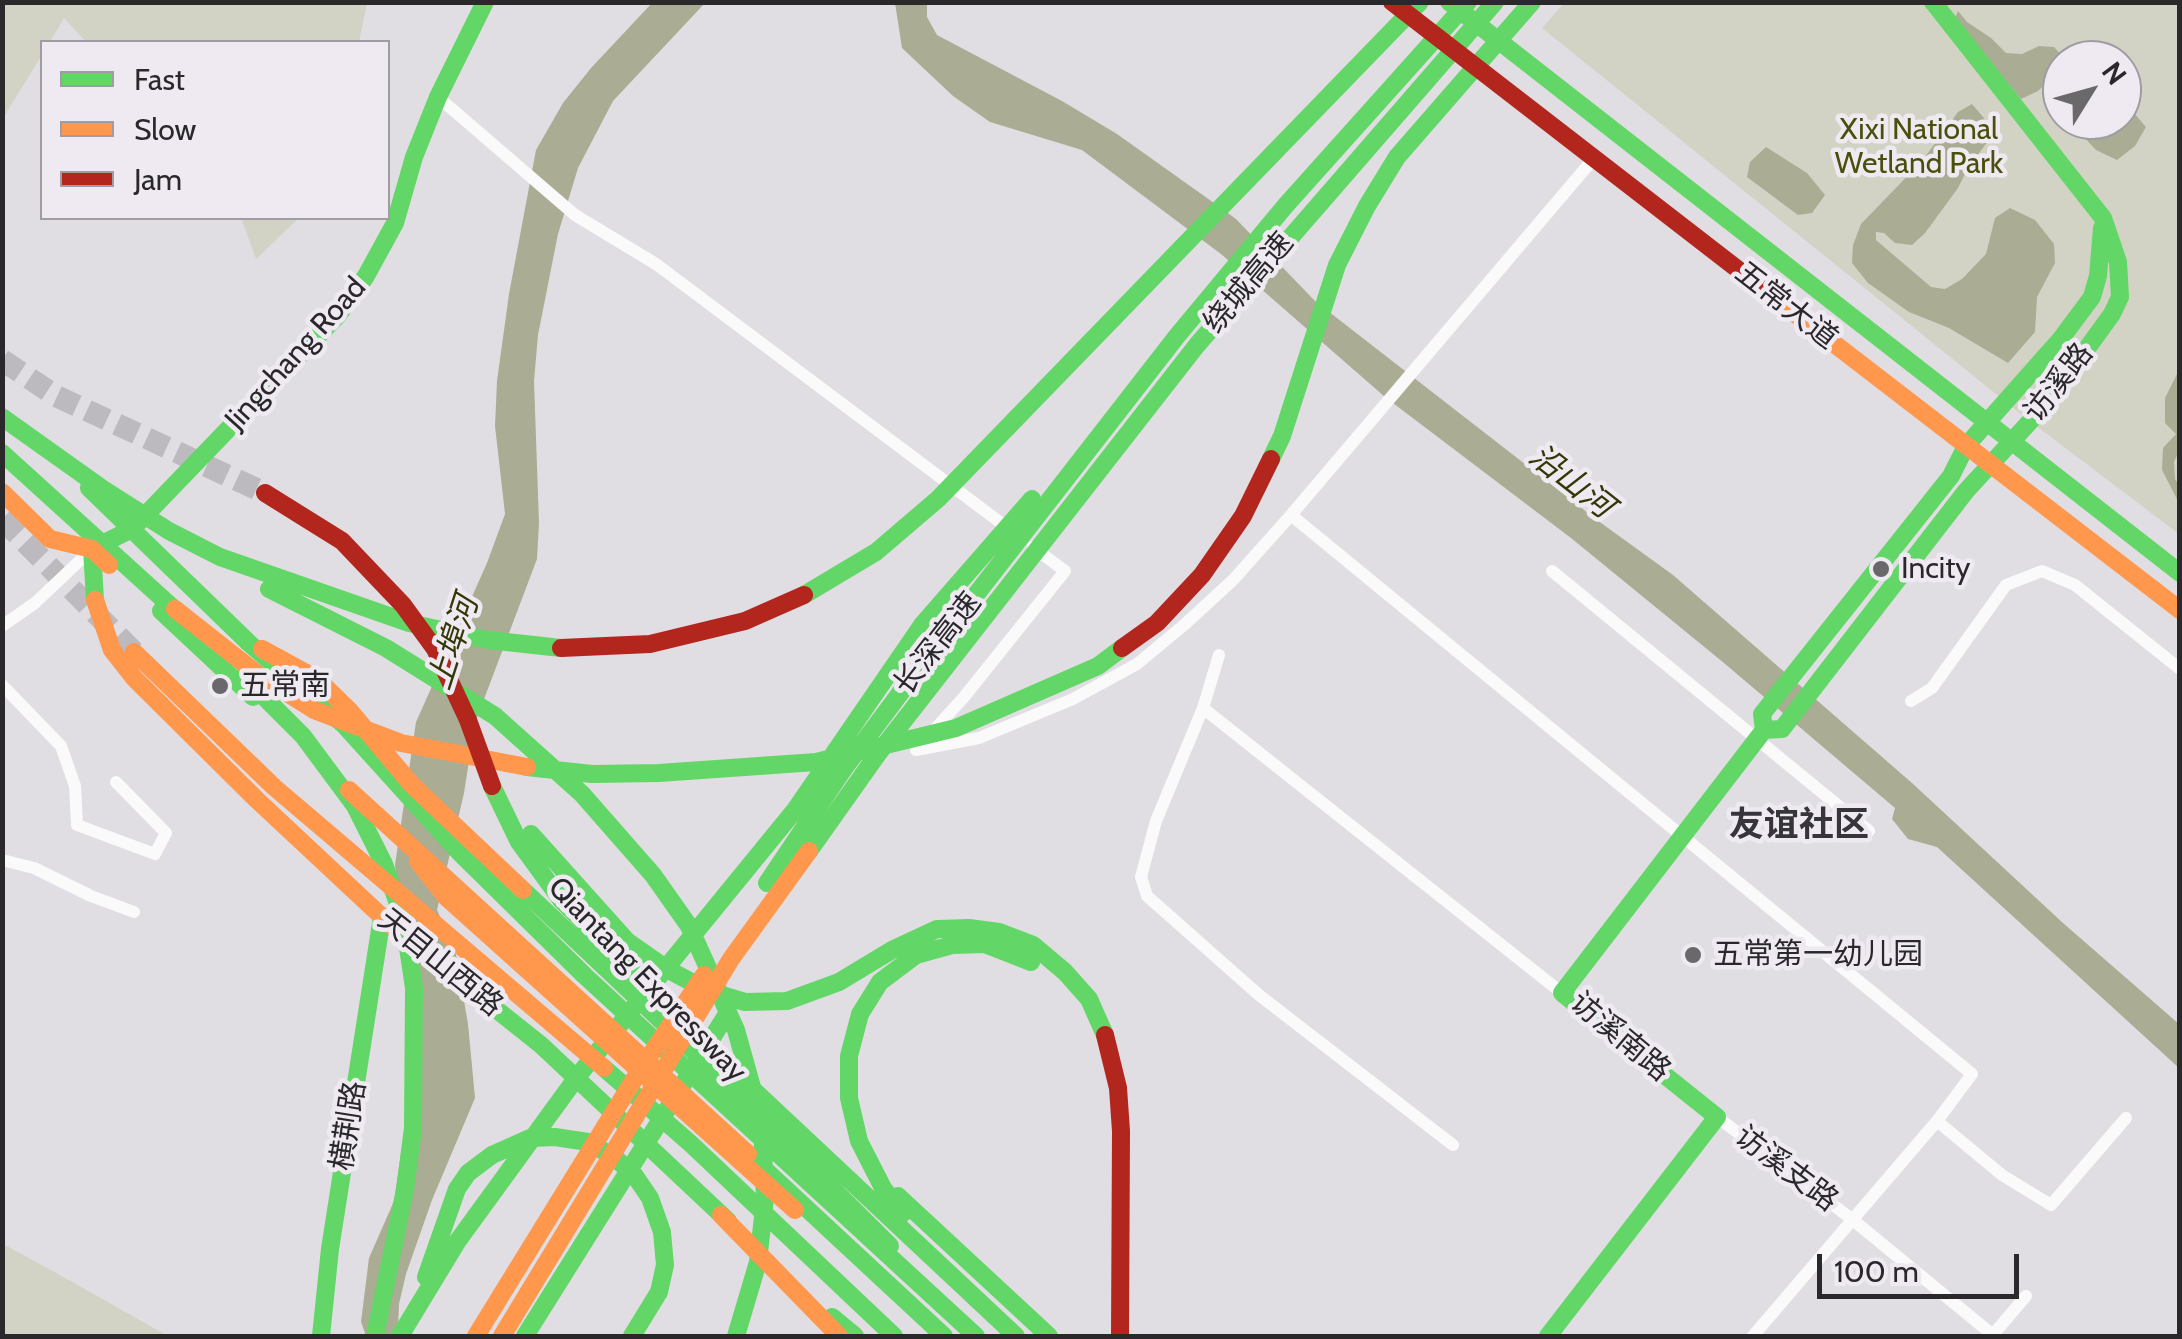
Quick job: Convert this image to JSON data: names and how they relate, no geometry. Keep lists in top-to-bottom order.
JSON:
{
  "streets": {
    "main road": [
      "绕城高速",
      "五常大道",
      "Jingchang Road",
      "访溪路",
      "长深高速",
      "天目山西路",
      "Qiantang Expressway",
      "访溪南路",
      "横荆路"
    ],
    "street": ["访溪支路"]
  },
  "crossings": [
    ["绕城高速", "长深高速"],
    ["五常大道", "访溪路"],
    ["Jingchang Road", "天目山西路"],
    ["访溪路", "访溪南路"],
    ["天目山西路", "横荆路"],
    ["访溪南路", "访溪支路"]
  ],
  "districts": ["友谊社区"],
  "water": ["沿山河", "上埠河"],
  "parks": ["Xixi National Wetland Park"],
  "places": ["Incity", "五常南", "五常第一幼儿园"],
  "legend": ["Fast", "Slow", "Jam"],
  "scale_bar": "100 m",
  "north": "top right"
}
